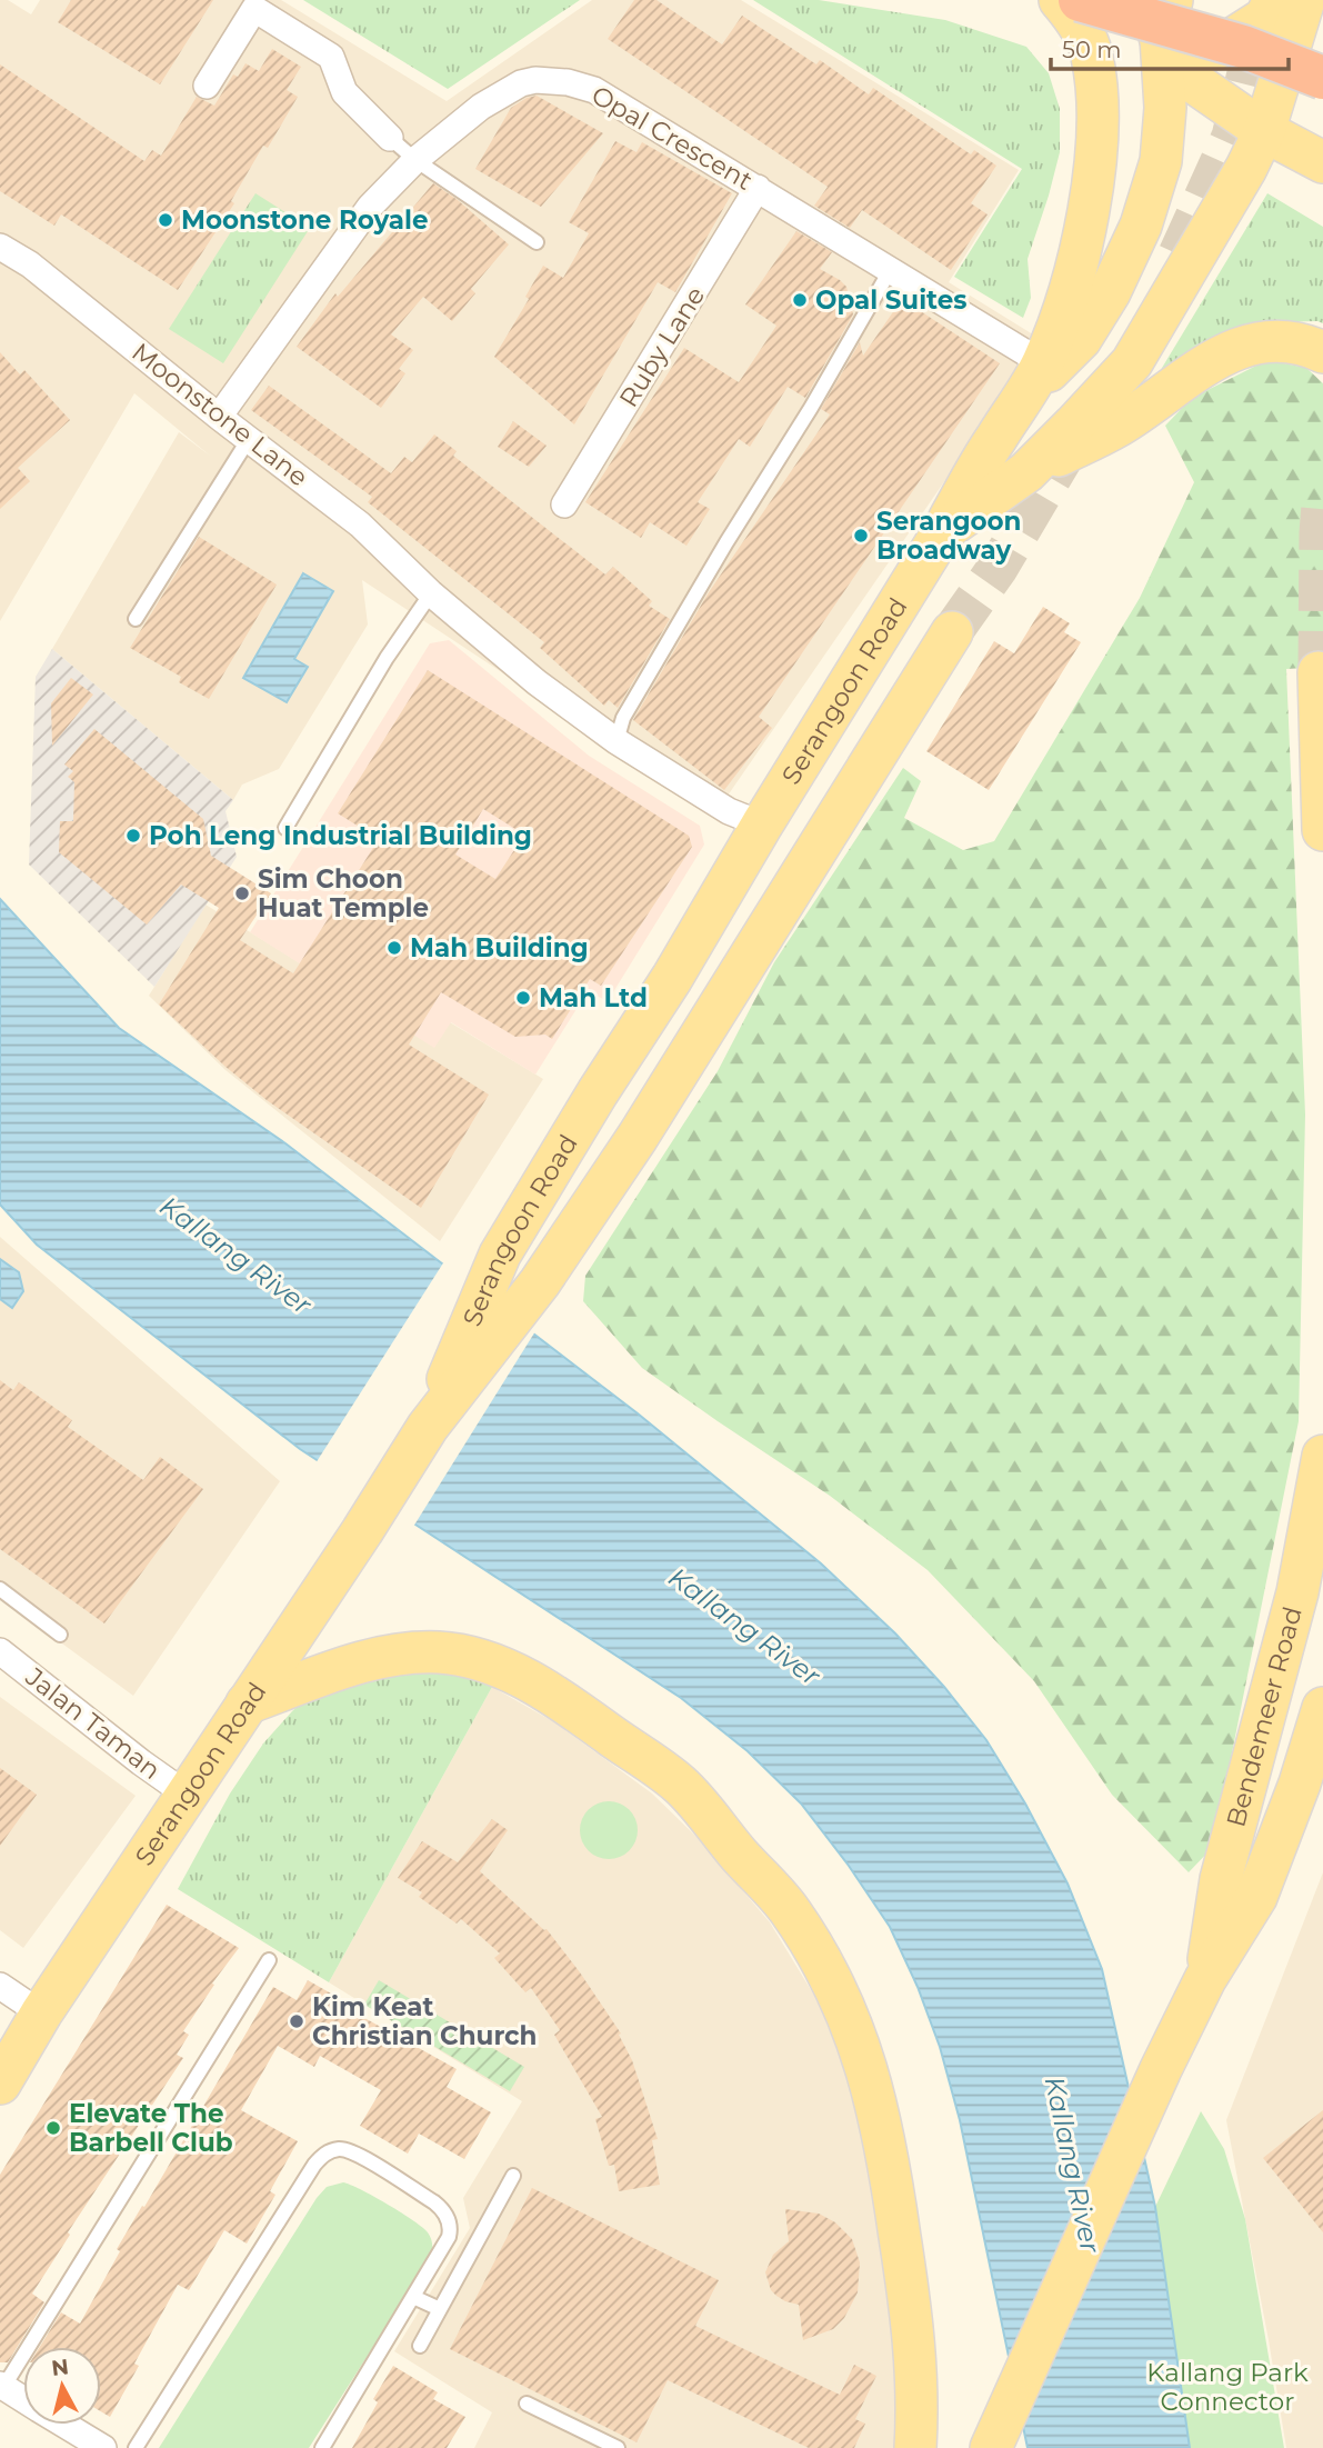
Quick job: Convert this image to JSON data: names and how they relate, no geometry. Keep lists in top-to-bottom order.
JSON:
{
  "streets": {
    "main road": ["Serangoon Road", "Bendemeer Road"],
    "street": [
      "Opal Crescent",
      "Ruby Lane",
      "Moonstone Lane",
      "Jalan Taman"
    ]
  },
  "crossings": [
    ["Opal Crescent", "Ruby Lane"],
    ["Opal Crescent", "Moonstone Lane"],
    ["Moonstone Lane", "Serangoon Road"],
    ["Serangoon Road", "Jalan Taman"]
  ],
  "water": ["Kallang River"],
  "parks": ["Kallang Park Connector"],
  "places": [
    "Moonstone Royale",
    "Opal Suites",
    "Serangoon Broadway",
    "Poh Leng Industrial Building",
    "Sim Choon Huat Temple",
    "Mah Building",
    "Mah Ltd",
    "Kim Keat Christian Church",
    "Elevate The Barbell Club"
  ],
  "scale_bar": "50 m",
  "north": "top"
}
